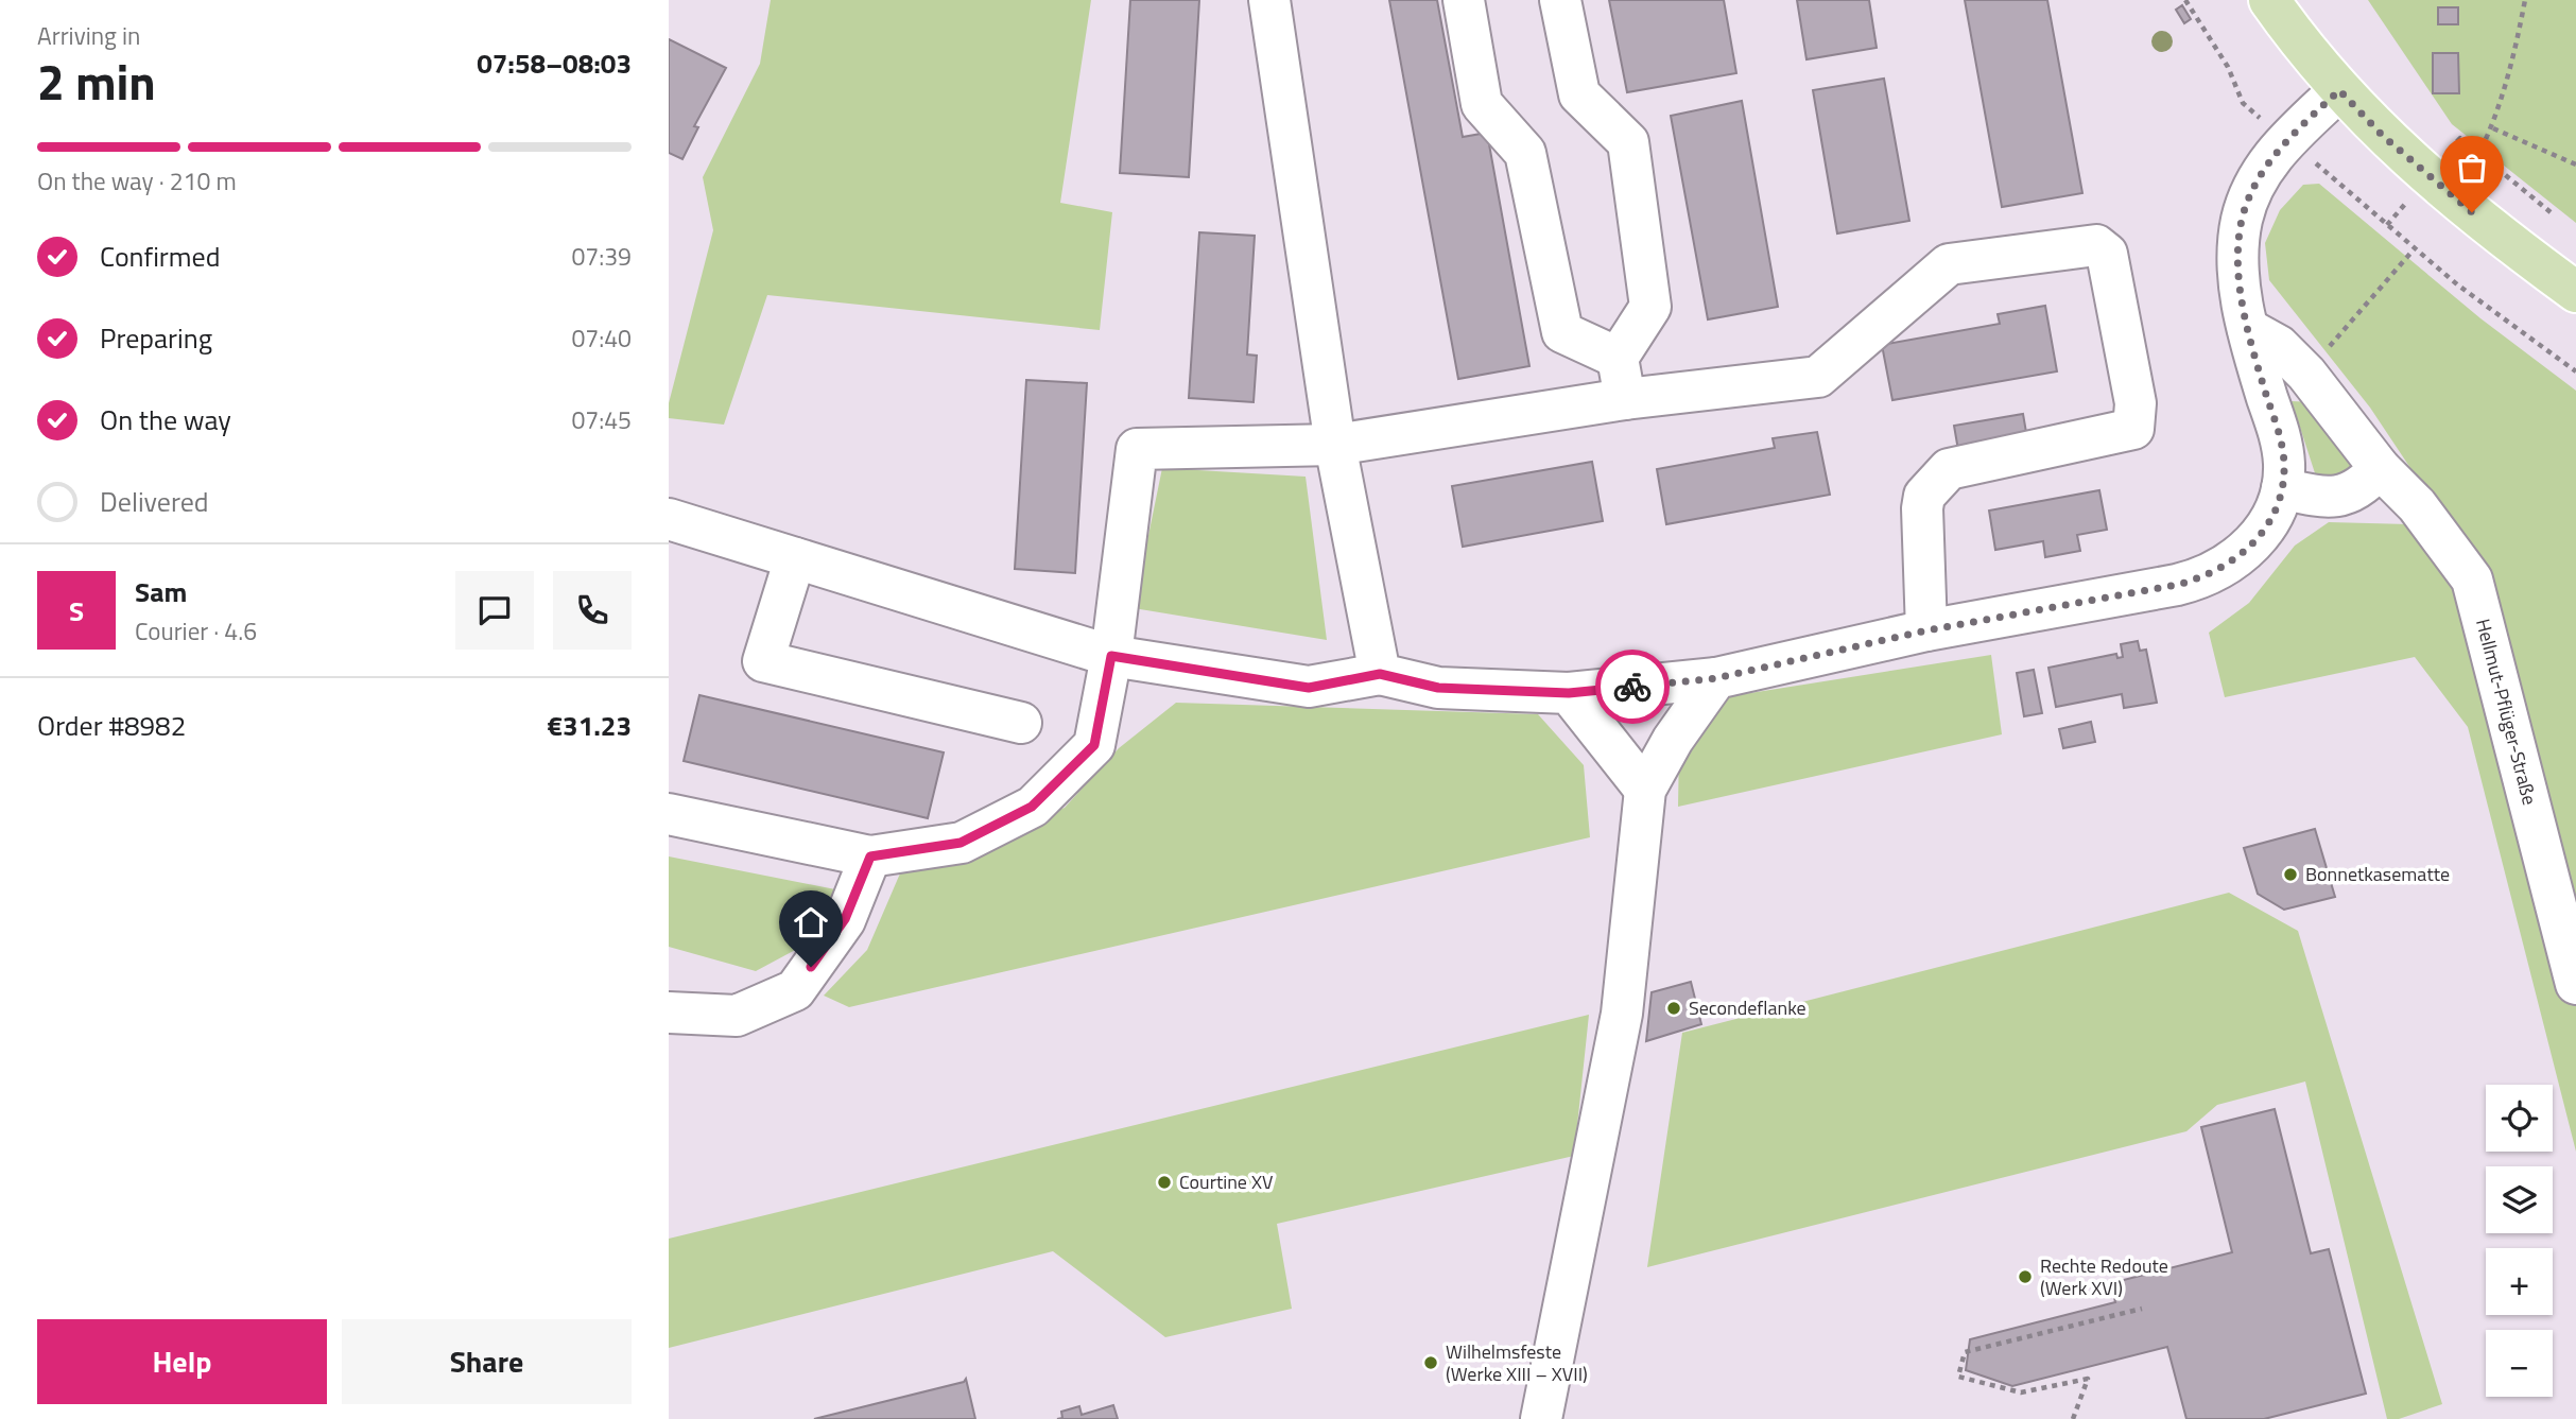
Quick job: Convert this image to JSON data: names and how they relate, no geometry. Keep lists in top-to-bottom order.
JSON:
{
  "streets": {
    "street": ["Hellmut-Pflüger-Straße"]
  },
  "places": [
    "Bonnetkasematte",
    "Secondeflanke",
    "Courtine XV",
    "Rechte Redoute (Werk XVI)",
    "Wilhelmsfeste (Werke XIII – XVII)"
  ],
  "page": {
    "heading": ["2 min", "Arriving in", "07:58–08:03"],
    "panel": [
      "Sam",
      "Courier · 4.6",
      "Order #8982",
      "€31.23"
    ],
    "bar": "On the way · 210 m",
    "list": [
      ["Confirmed", "07:39"],
      ["Preparing", "07:40"],
      ["On the way", "07:45"],
      "Delivered"
    ],
    "round": "S",
    "map_buttons": ["+", "−"],
    "buttons": ["Help", "Share"]
  }
}
